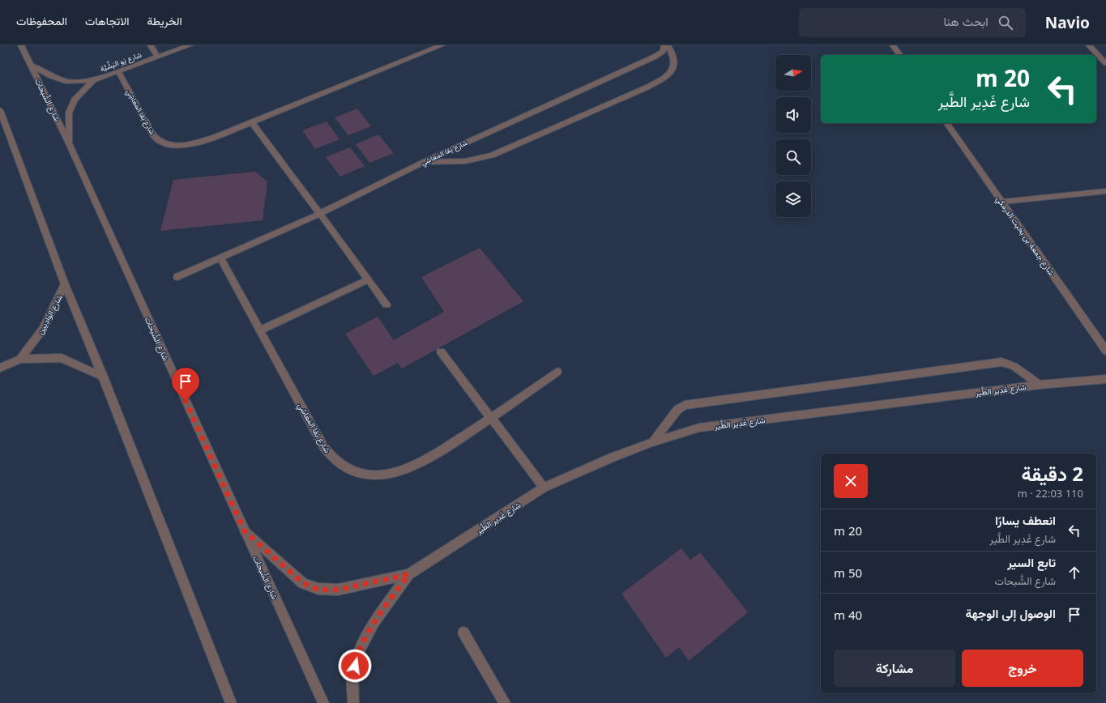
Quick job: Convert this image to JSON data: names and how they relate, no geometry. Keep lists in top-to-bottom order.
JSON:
{
  "streets": {
    "street": [
      "شارع يَو اليَشِّيَّة",
      "شارع الشَّبحات",
      "شارع نِقا المَعاشِي",
      "شارع جمعة بن بخيت الدرمكي",
      "شارع الوادِيين",
      "شارع غَدِير الطَّير"
    ]
  },
  "crossings": [
    ["شارع يَو اليَشِّيَّة", "شارع الشَّبحات"],
    ["شارع يَو اليَشِّيَّة", "شارع نِقا المَعاشِي"],
    ["شارع الشَّبحات", "شارع غَدِير الطَّير"]
  ],
  "north": "right",
  "page": {
    "header": "Navio",
    "search": "ابحث هنا",
    "nav": ["الخريطة", "الاتجاهات", "المحفوظات"],
    "turn": ["20 m", "شارع غَدِير الطَّير"],
    "heading": ["2 دقيقة", "110 m · 22:03"],
    "list": [
      {
        "name": "انعطف يسارًا",
        "note": "شارع غَدِير الطَّير",
        "value": "20 m"
      },
      {
        "name": "تابع السير",
        "note": "شارع الشَّبحات",
        "value": "50 m"
      },
      {
        "name": "الوصول إلى الوجهة",
        "value": "40 m"
      }
    ],
    "buttons": ["خروج", "مشاركة"]
  }
}
